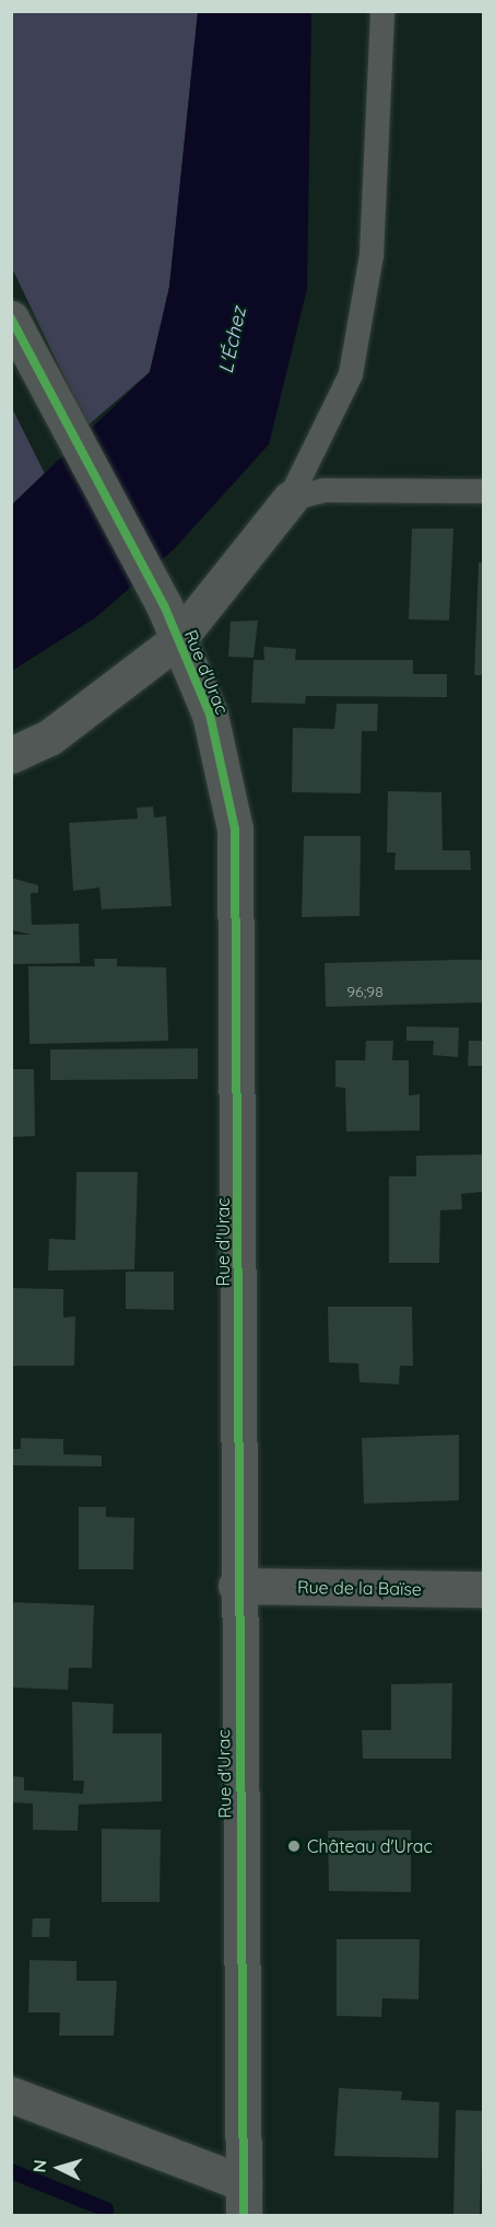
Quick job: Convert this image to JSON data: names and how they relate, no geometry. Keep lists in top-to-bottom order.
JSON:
{
  "streets": {
    "street": ["Rue d'Urac", "Rue de la Baïse"]
  },
  "crossings": [
    ["Rue d'Urac", "Rue de la Baïse"]
  ],
  "water": ["L'Échez"],
  "places": ["Château d'Urac"],
  "house_numbers": ["96;98"],
  "north": "left"
}
